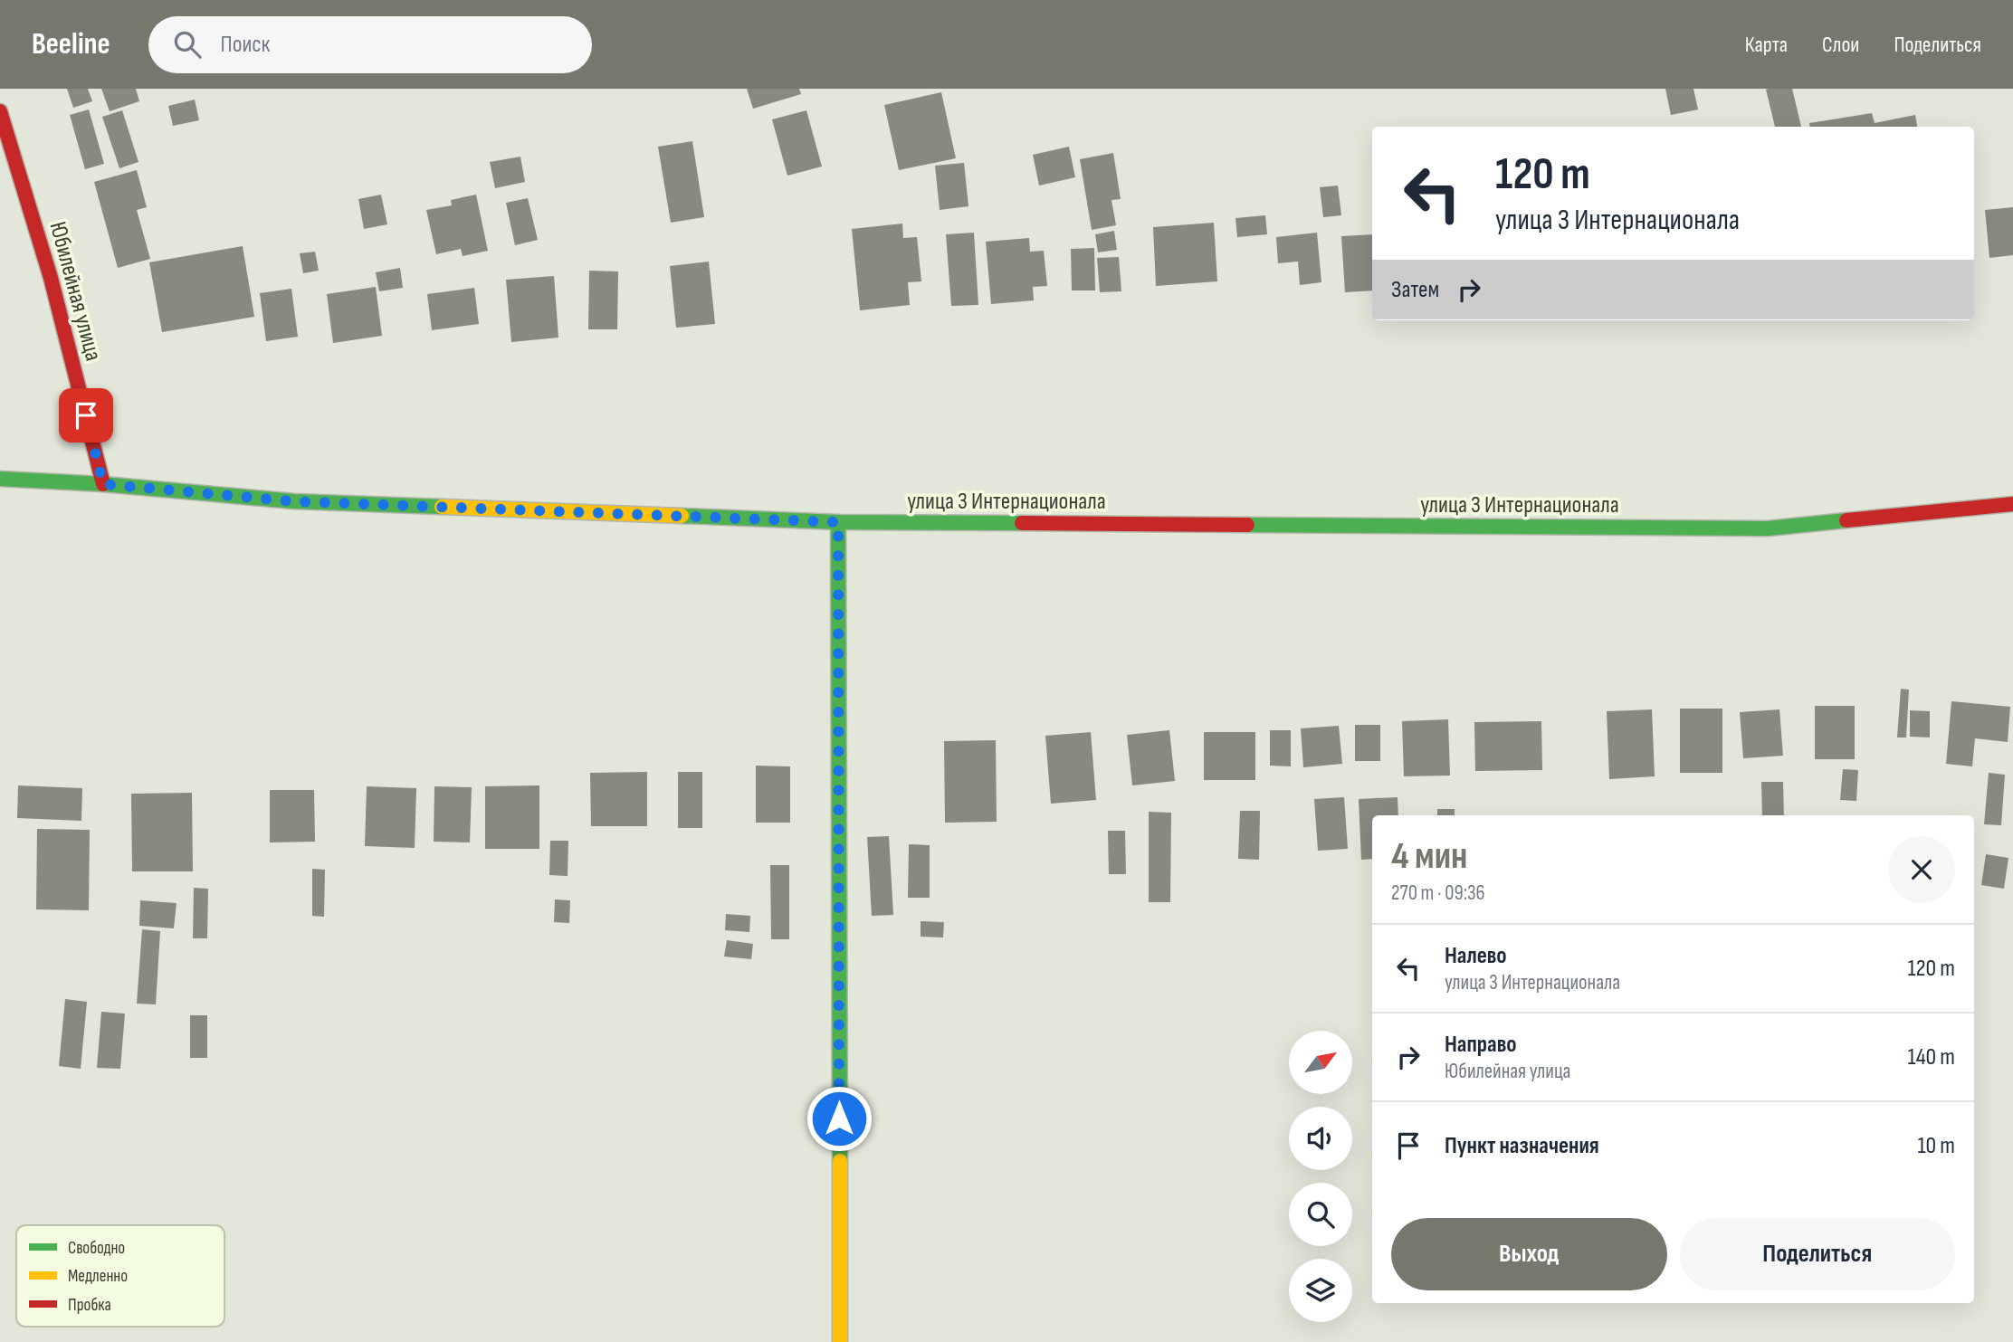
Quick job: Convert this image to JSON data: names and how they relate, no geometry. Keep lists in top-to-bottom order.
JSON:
{
  "streets": {
    "main road": ["Юбилейная улица", "улица 3 Интернационала"]
  },
  "crossings": [
    ["Юбилейная улица", "улица 3 Интернационала"]
  ],
  "legend": ["Свободно", "Медленно", "Пробка"],
  "north": "top right",
  "page": {
    "header": "Beeline",
    "search": "Поиск",
    "nav": ["Карта", "Слои", "Поделиться"],
    "turn": ["120 m", "улица 3 Интернационала"],
    "then": "Затем",
    "heading": ["4 мин", "270 m · 09:36"],
    "list": [
      {
        "name": "Налево",
        "note": "улица 3 Интернационала",
        "value": "120 m"
      },
      {
        "name": "Направо",
        "note": "Юбилейная улица",
        "value": "140 m"
      },
      {
        "name": "Пункт назначения",
        "value": "10 m"
      }
    ],
    "buttons": ["Выход", "Поделиться"]
  }
}
